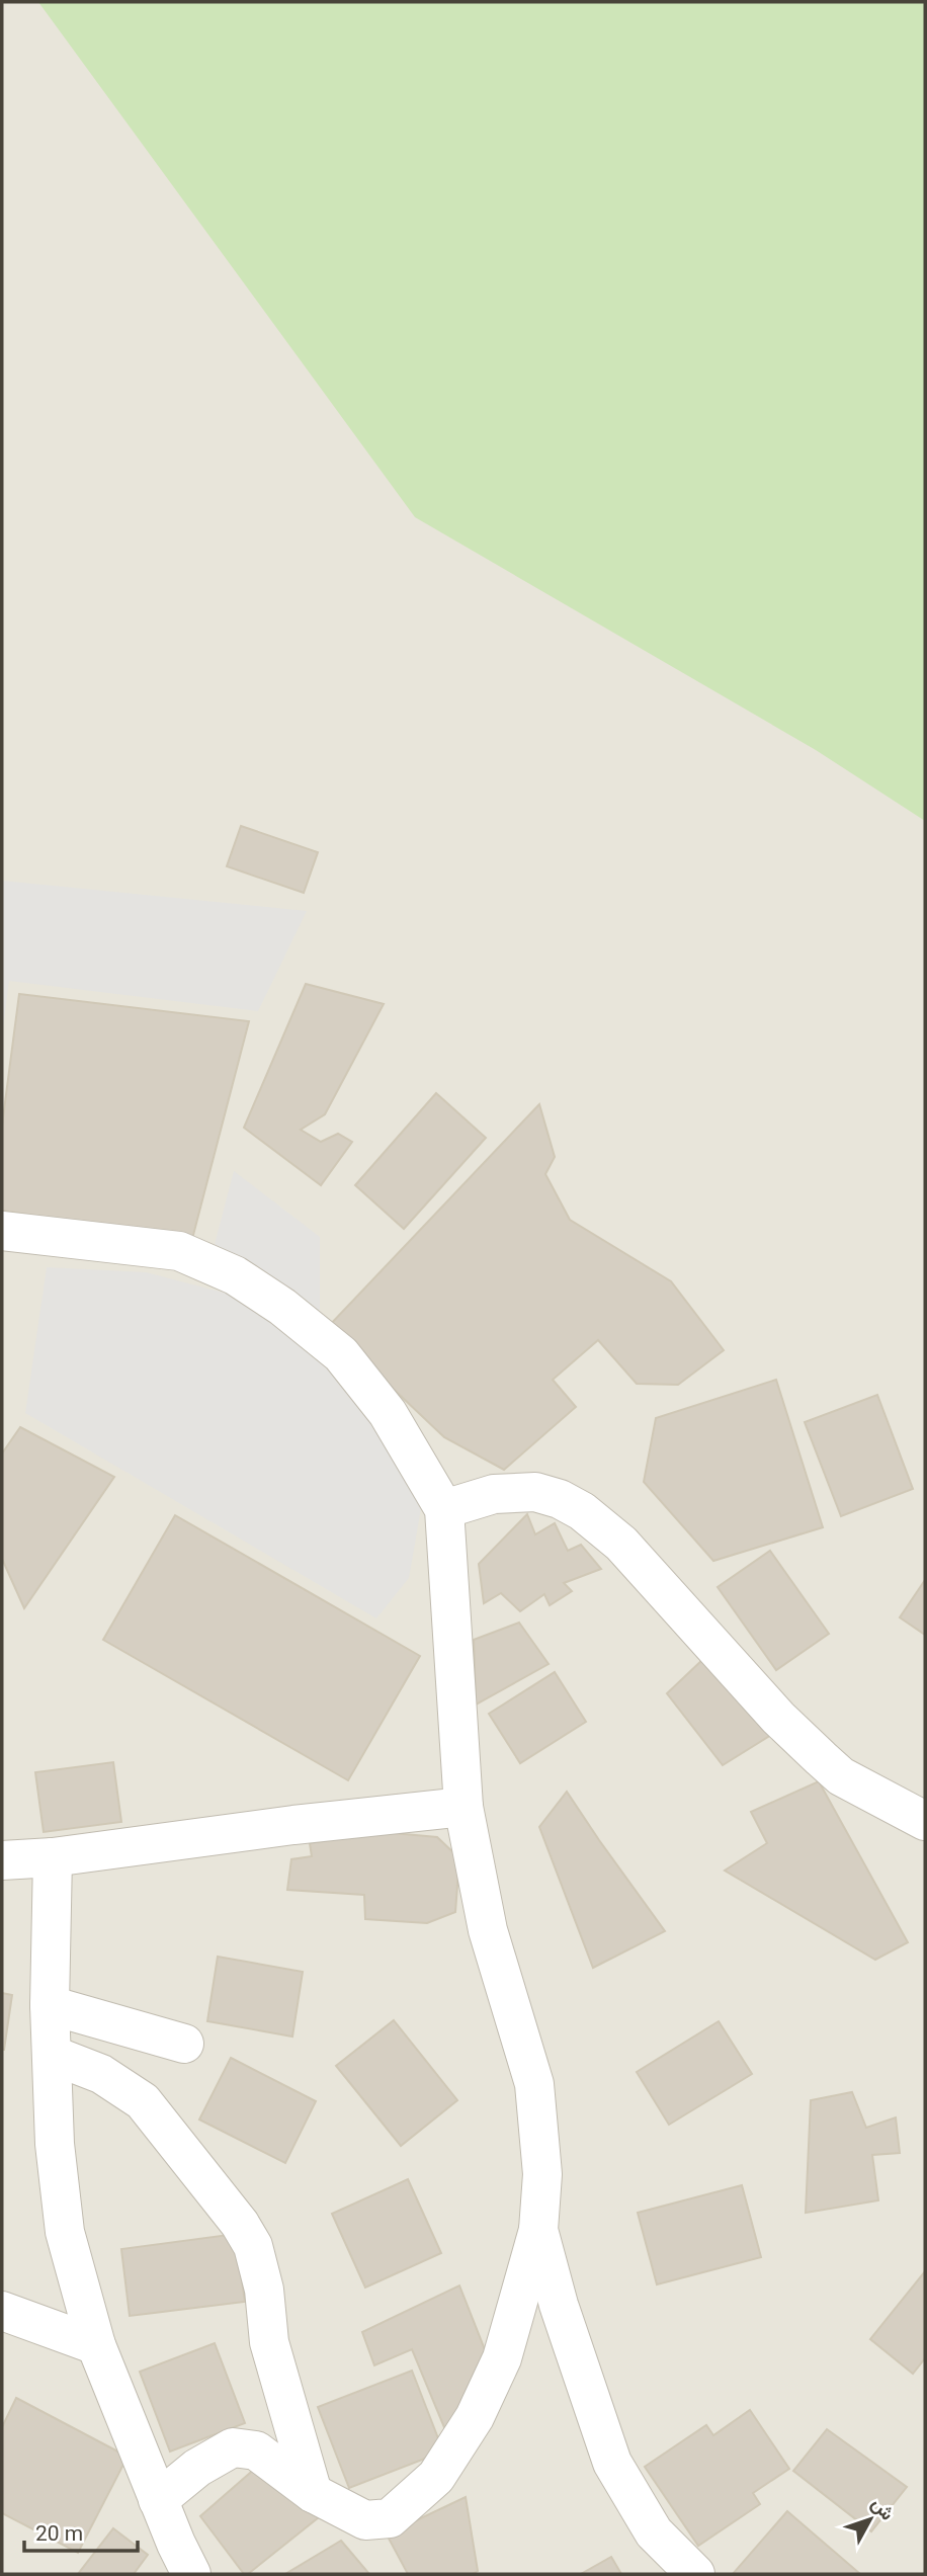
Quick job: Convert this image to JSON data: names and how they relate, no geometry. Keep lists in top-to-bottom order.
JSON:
{
  "scale_bar": "20 m",
  "north": "top right"
}
